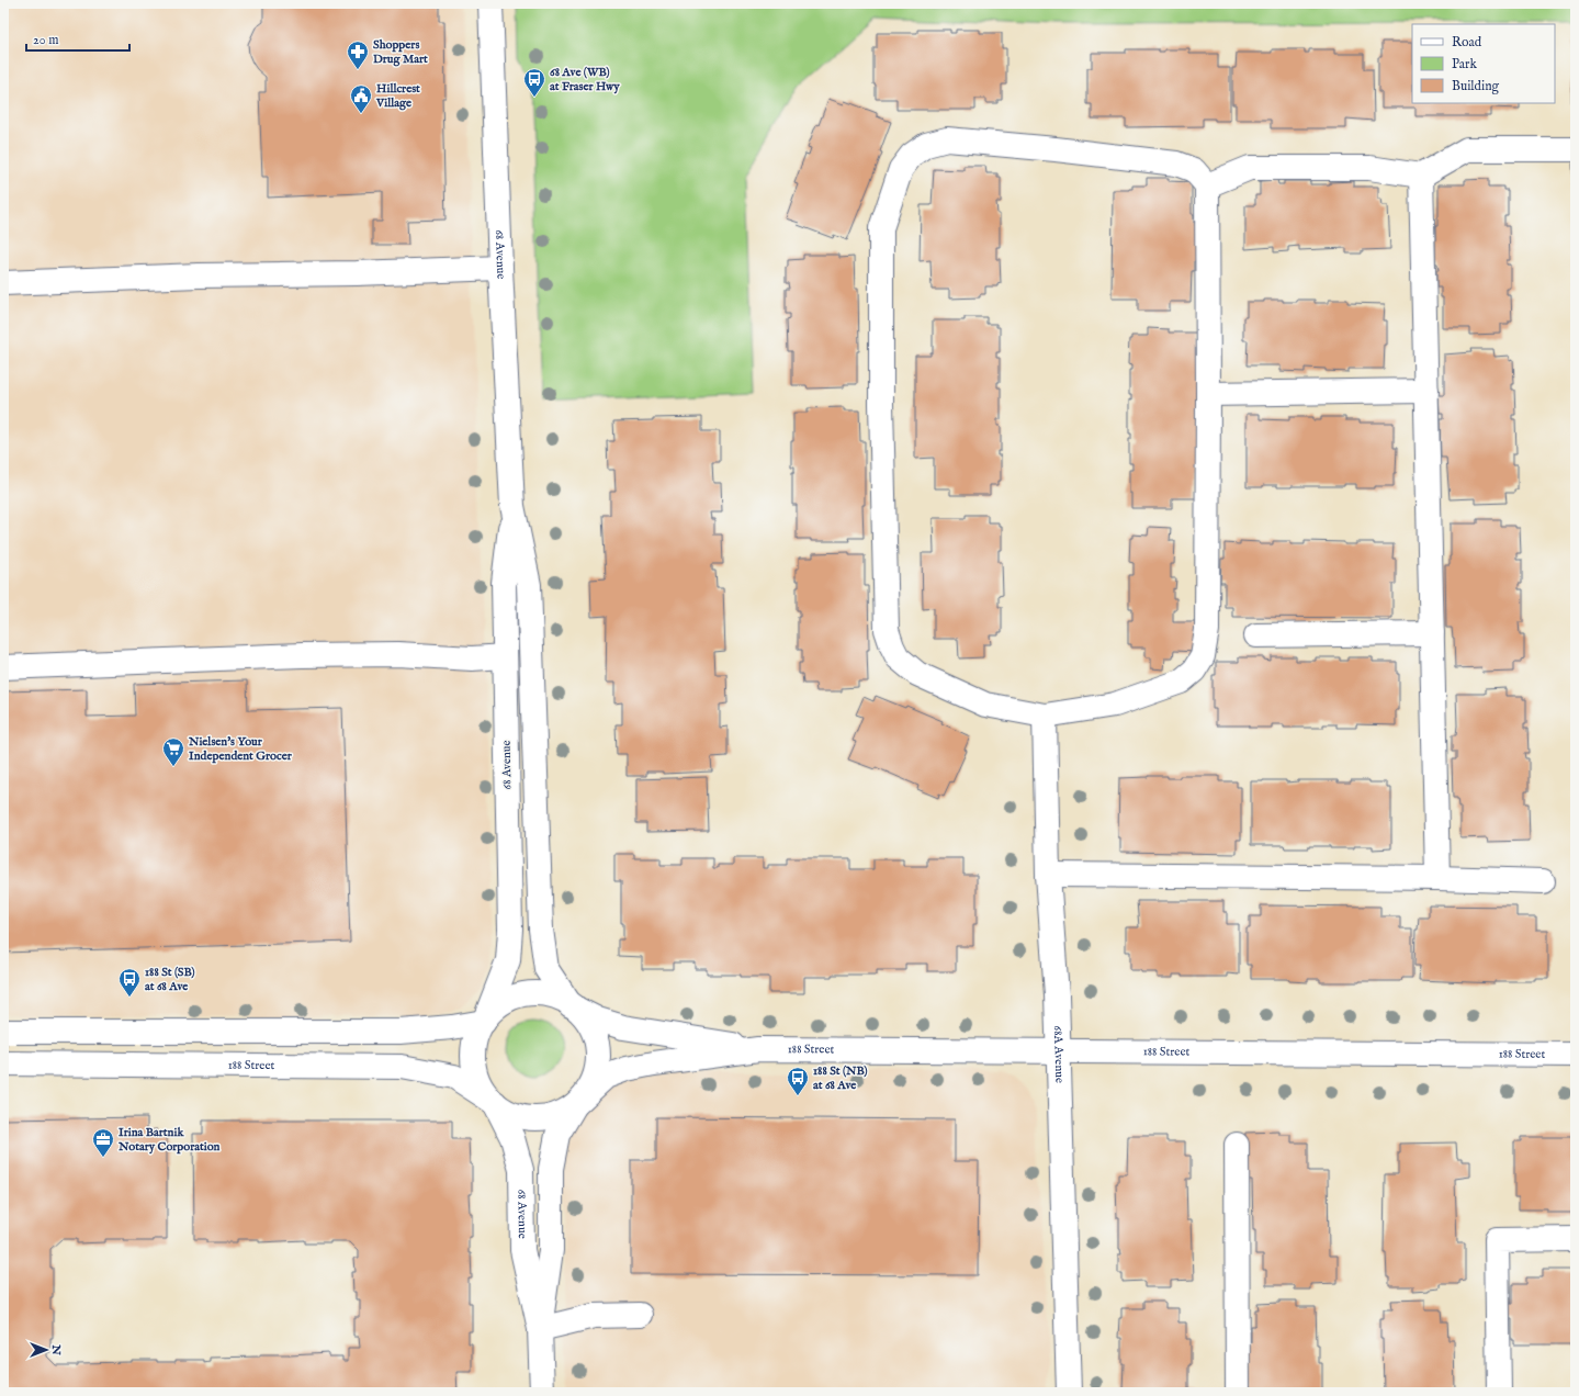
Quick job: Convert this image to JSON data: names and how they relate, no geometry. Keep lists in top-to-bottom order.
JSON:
{
  "streets": {
    "street": ["68 Avenue", "188 Street", "68A Avenue"]
  },
  "crossings": [
    ["68 Avenue", "188 Street"],
    ["188 Street", "68A Avenue"]
  ],
  "places": {
    "pharmacy": ["Shoppers Drug Mart"],
    "bus stop": ["68 Ave (WB) at Fraser Hwy", "188 St (SB) at 68 Ave", "188 St (NB) at 68 Ave"],
    "public building": ["Hillcrest Village"],
    "supermarket": ["Nielsen's Your Independent Grocer"],
    "office": ["Irina Bartnik Notary Corporation"]
  },
  "legend": ["Road", "Park", "Building"],
  "scale_bar": "20 m",
  "north": "right"
}
